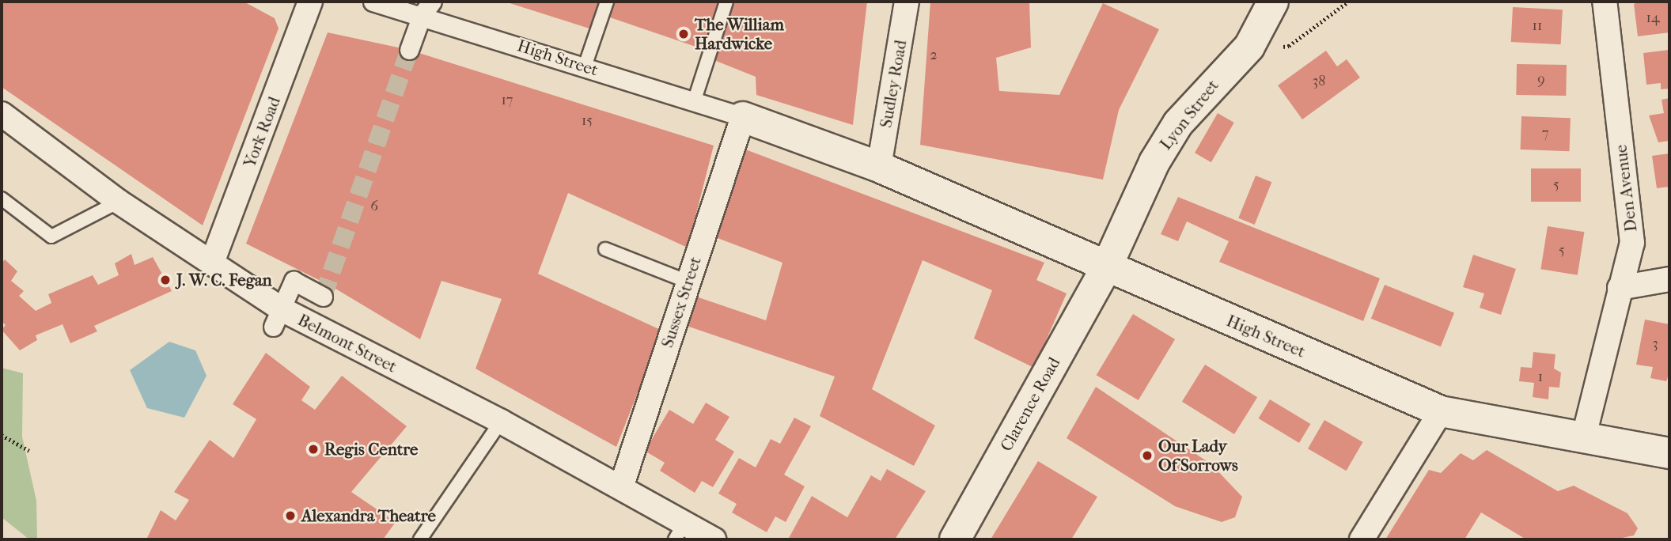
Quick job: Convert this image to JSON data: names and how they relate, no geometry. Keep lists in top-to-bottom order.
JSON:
{
  "streets": {
    "street": [
      "High Street",
      "Sudley Road",
      "Lyon Street",
      "York Road",
      "Den Avenue",
      "Sussex Street",
      "Belmont Street",
      "Clarence Road"
    ]
  },
  "crossings": [
    ["High Street", "Sudley Road"],
    ["High Street", "Lyon Street"],
    ["High Street", "Den Avenue"],
    ["High Street", "Sussex Street"],
    ["High Street", "Clarence Road"],
    ["Lyon Street", "Clarence Road"],
    ["York Road", "Belmont Street"],
    ["Sussex Street", "Belmont Street"]
  ],
  "places": [
    "The William Hardwicke",
    "J. W. C. Fegan",
    "Regis Centre",
    "Our Lady Of Sorrows",
    "Alexandra Theatre"
  ],
  "house_numbers": [
    "14",
    "11",
    "2",
    "9",
    "38",
    "17",
    "15",
    "7",
    "5",
    "6",
    "5",
    "3",
    "1"
  ]
}
